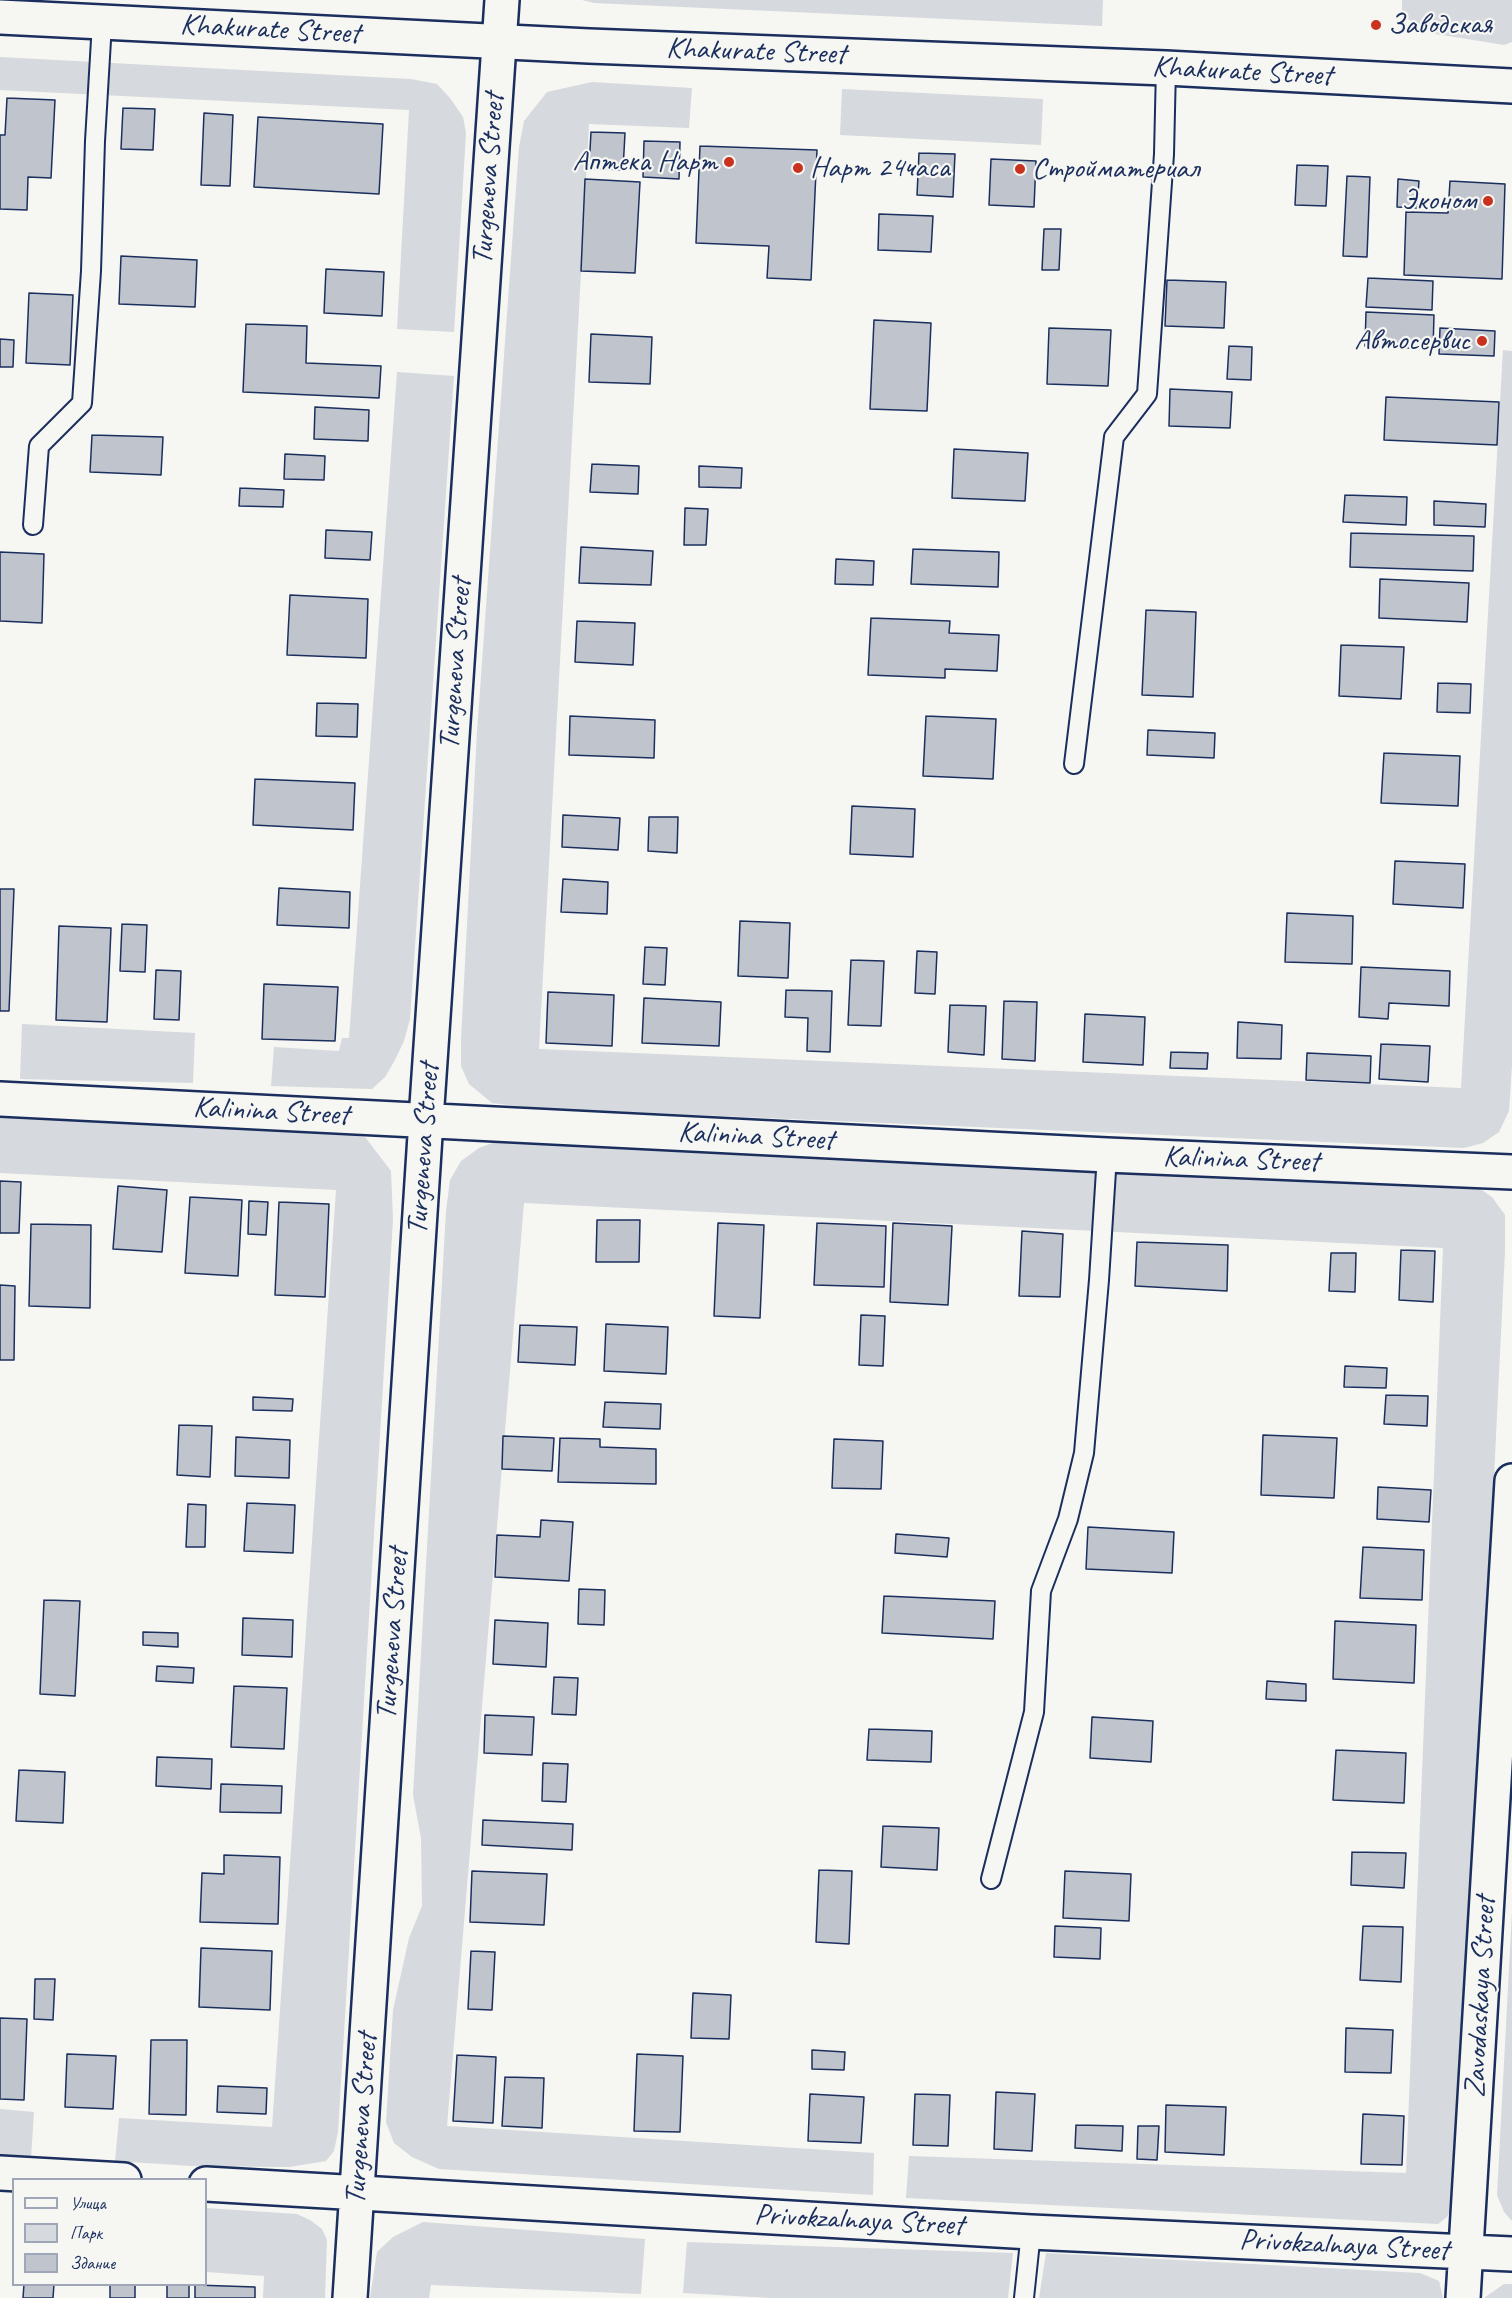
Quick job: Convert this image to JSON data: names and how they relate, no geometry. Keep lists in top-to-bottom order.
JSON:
{
  "streets": {
    "street": [
      "Khakurate Street",
      "Turgeneva Street",
      "Kalinina Street",
      "Zavodaskaya Street",
      "Privokzalnaya Street"
    ]
  },
  "crossings": [
    ["Khakurate Street", "Turgeneva Street"],
    ["Turgeneva Street", "Kalinina Street"],
    ["Turgeneva Street", "Privokzalnaya Street"],
    ["Zavodaskaya Street", "Privokzalnaya Street"]
  ],
  "places": [
    "Заводская",
    "Аптека Нарт",
    "Нарт 24часа",
    "Стройматериал",
    "Эконом",
    "Автосервис"
  ],
  "legend": ["Улица", "Парк", "Здание"]
}
